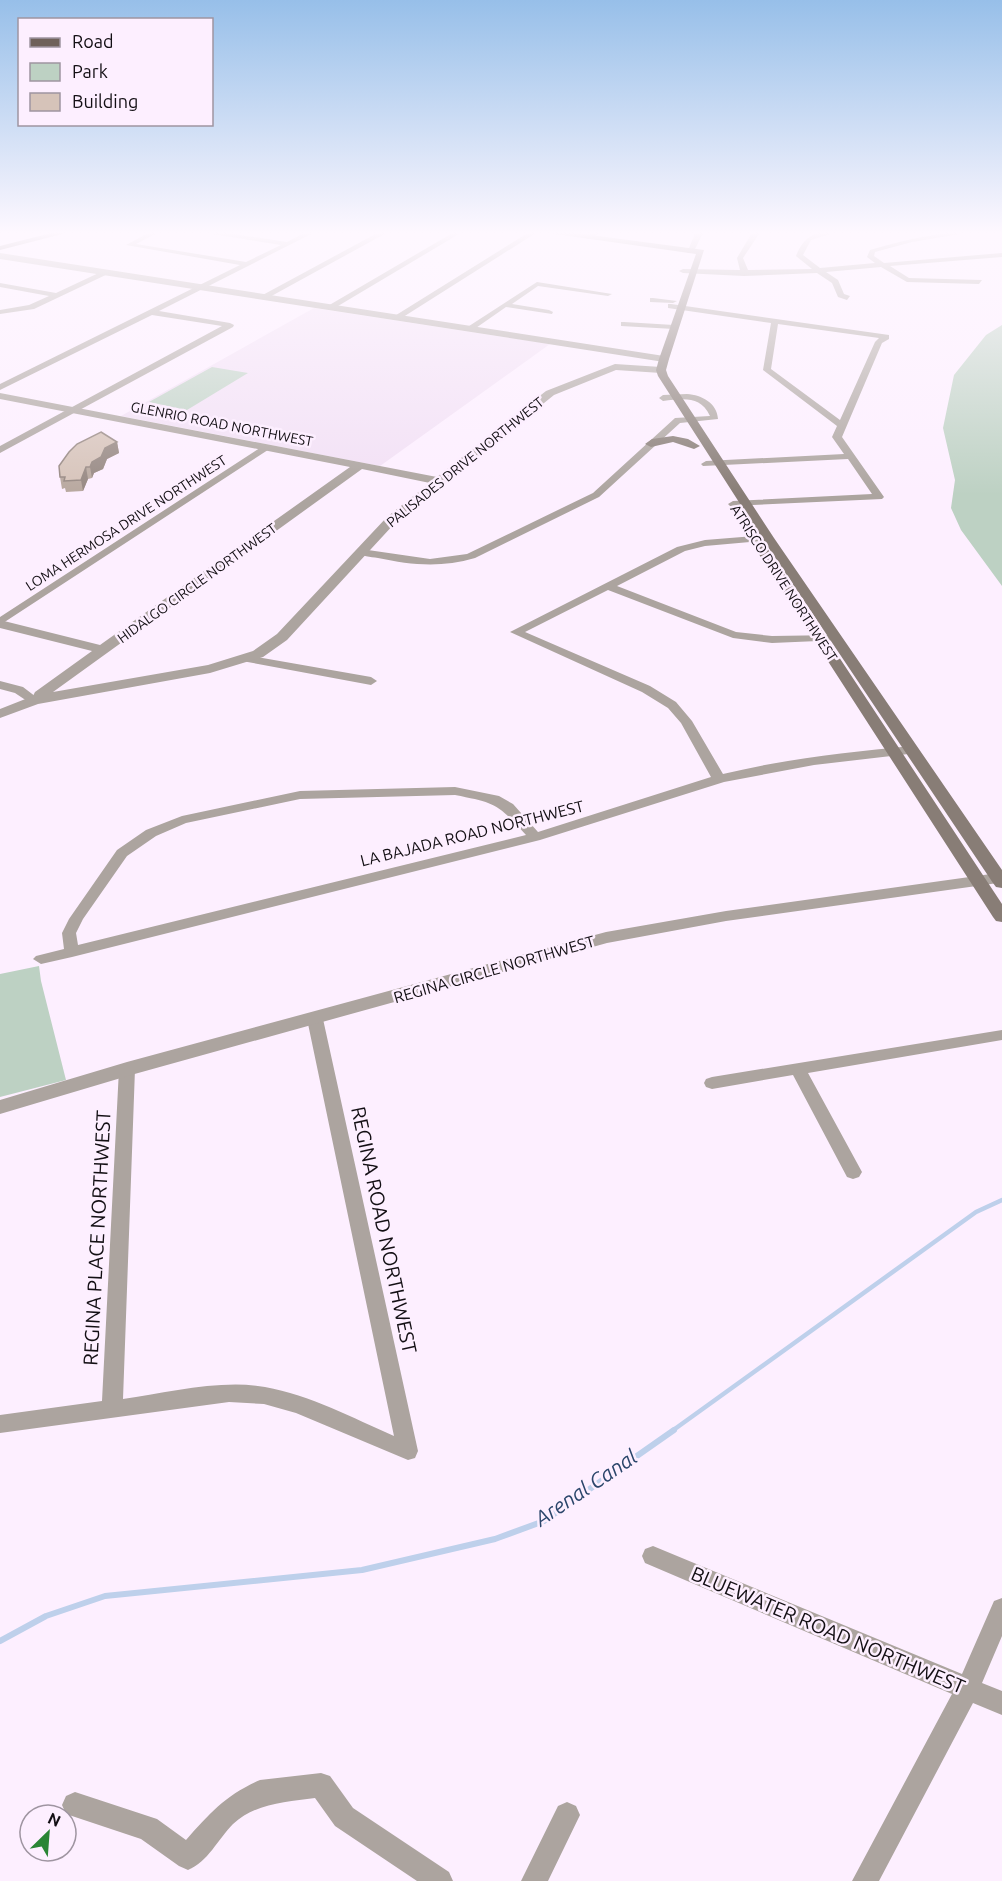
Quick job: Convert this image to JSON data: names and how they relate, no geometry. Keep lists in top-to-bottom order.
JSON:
{
  "streets": {
    "main road": ["ATRISCO DRIVE NORTHWEST"],
    "street": [
      "GLENRIO ROAD NORTHWEST",
      "PALISADES DRIVE NORTHWEST",
      "LOMA HERMOSA DRIVE NORTHWEST",
      "HIDALGO CIRCLE NORTHWEST",
      "LA BAJADA ROAD NORTHWEST",
      "REGINA CIRCLE NORTHWEST",
      "REGINA ROAD NORTHWEST",
      "REGINA PLACE NORTHWEST",
      "BLUEWATER ROAD NORTHWEST"
    ]
  },
  "crossings": [
    ["GLENRIO ROAD NORTHWEST", "PALISADES DRIVE NORTHWEST"],
    ["GLENRIO ROAD NORTHWEST", "LOMA HERMOSA DRIVE NORTHWEST"],
    ["GLENRIO ROAD NORTHWEST", "HIDALGO CIRCLE NORTHWEST"],
    ["PALISADES DRIVE NORTHWEST", "HIDALGO CIRCLE NORTHWEST"],
    ["PALISADES DRIVE NORTHWEST", "ATRISCO DRIVE NORTHWEST"],
    ["ATRISCO DRIVE NORTHWEST", "LA BAJADA ROAD NORTHWEST"],
    ["ATRISCO DRIVE NORTHWEST", "REGINA CIRCLE NORTHWEST"],
    ["REGINA CIRCLE NORTHWEST", "REGINA ROAD NORTHWEST"],
    ["REGINA CIRCLE NORTHWEST", "REGINA PLACE NORTHWEST"],
    ["REGINA ROAD NORTHWEST", "REGINA PLACE NORTHWEST"]
  ],
  "water": ["Arenal Canal"],
  "legend": ["Road", "Park", "Building"],
  "north": "top right"
}
